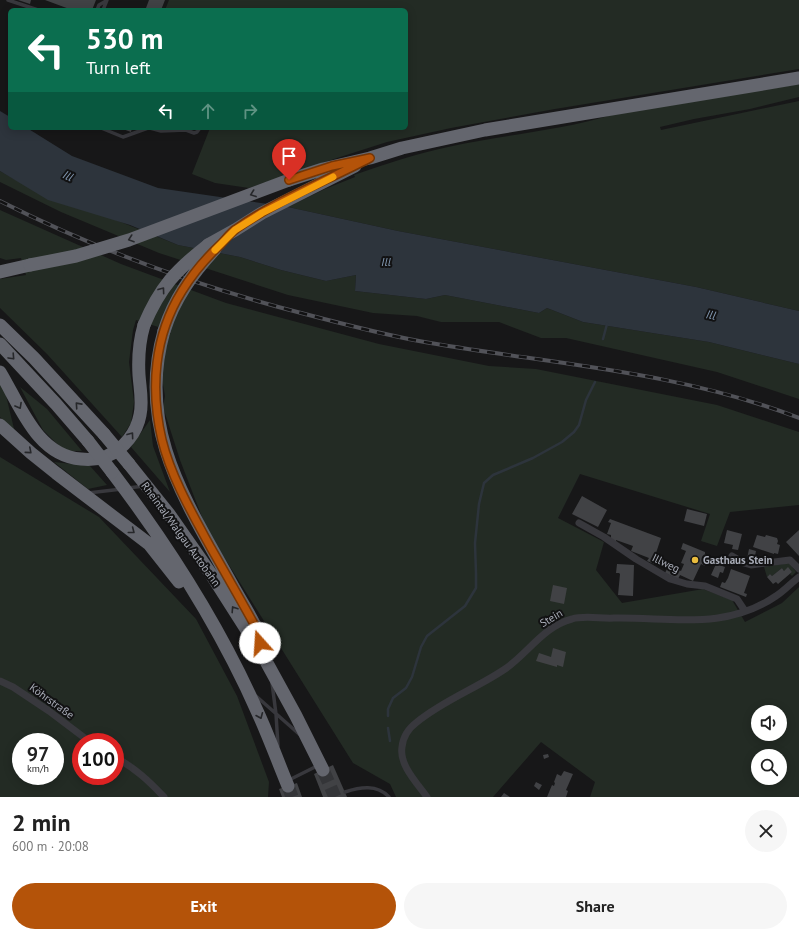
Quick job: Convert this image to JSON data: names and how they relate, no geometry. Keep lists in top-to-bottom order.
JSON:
{
  "streets": {
    "highway": ["Rheintal/Walgau Autobahn"],
    "street": ["Illweg", "Stein", "Köhrstraße"]
  },
  "crossings": [
    ["Illweg", "Stein"]
  ],
  "water": ["Ill"],
  "places": ["Gasthaus Stein"],
  "page": {
    "turn": ["530 m", "Turn left"],
    "speed": "97 km/h",
    "limit": "100",
    "heading": ["2 min", "600 m · 20:08"],
    "buttons": ["Exit", "Share"]
  }
}
